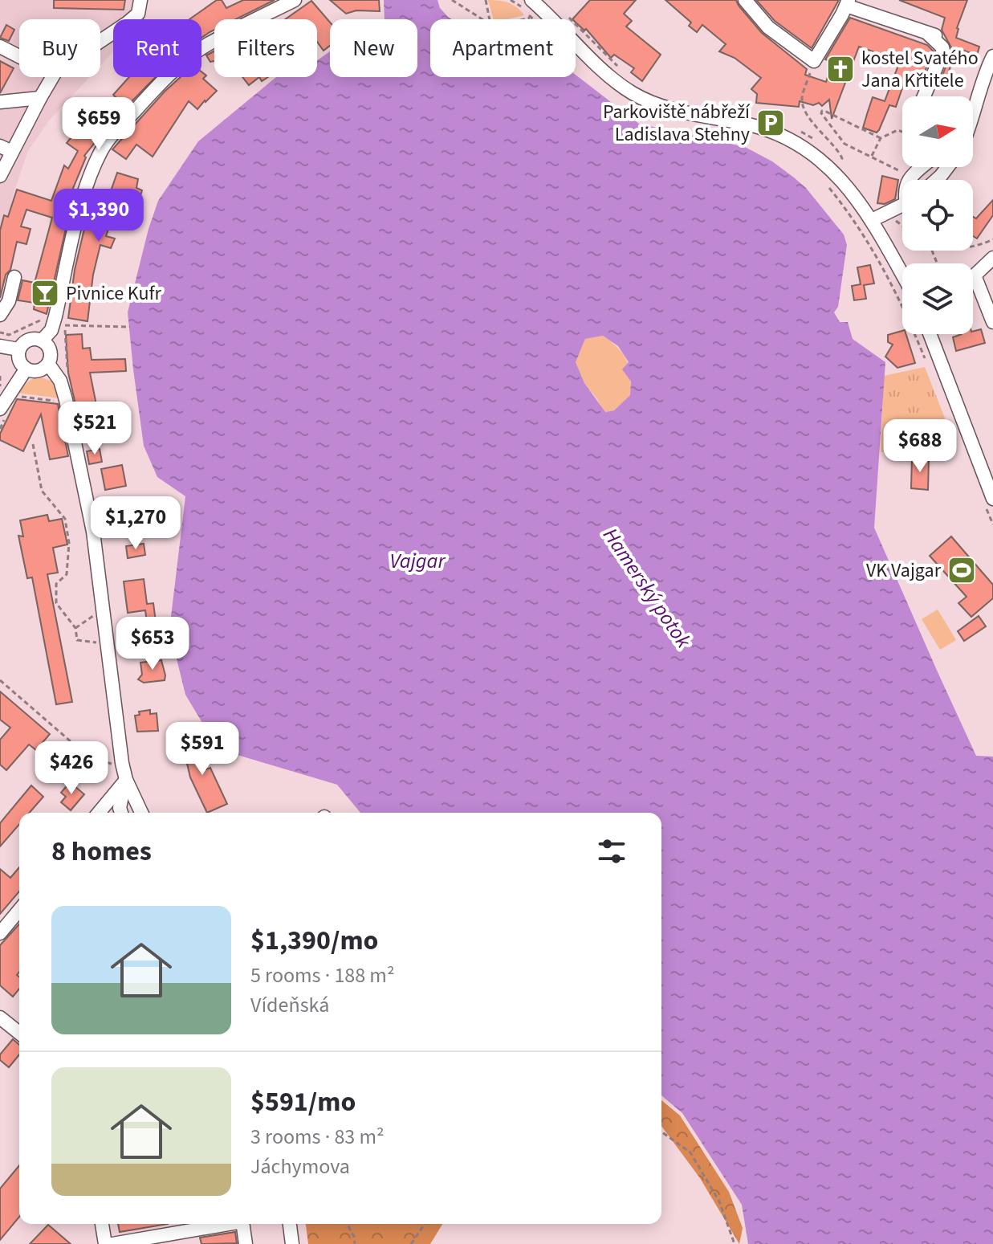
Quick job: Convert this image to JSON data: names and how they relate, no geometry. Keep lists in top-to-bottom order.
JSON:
{
  "water": ["Vajgar", "Hamerský potok"],
  "places": {
    "church": ["kostel Svatého Jana Křtitele"],
    "parking": ["Parkoviště nábřeží Ladislava Stehny"],
    "bar": ["Pivnice Kufr"],
    "sports": ["VK Vajgar"]
  },
  "north": "right",
  "page": {
    "chip": [
      "Buy",
      "Rent",
      "Filters",
      "New",
      "Apartment"
    ],
    "price": [
      "$659",
      "$1,390",
      "$521",
      "$688",
      "$1,270",
      "$653",
      "$591",
      "$426"
    ],
    "heading": "8 homes",
    "list": [
      {
        "name": "$1,390/mo",
        "note": "5 rooms · 188 m² · Vídeňská"
      },
      {
        "name": "$591/mo",
        "note": "3 rooms · 83 m² · Jáchymova"
      }
    ]
  }
}
